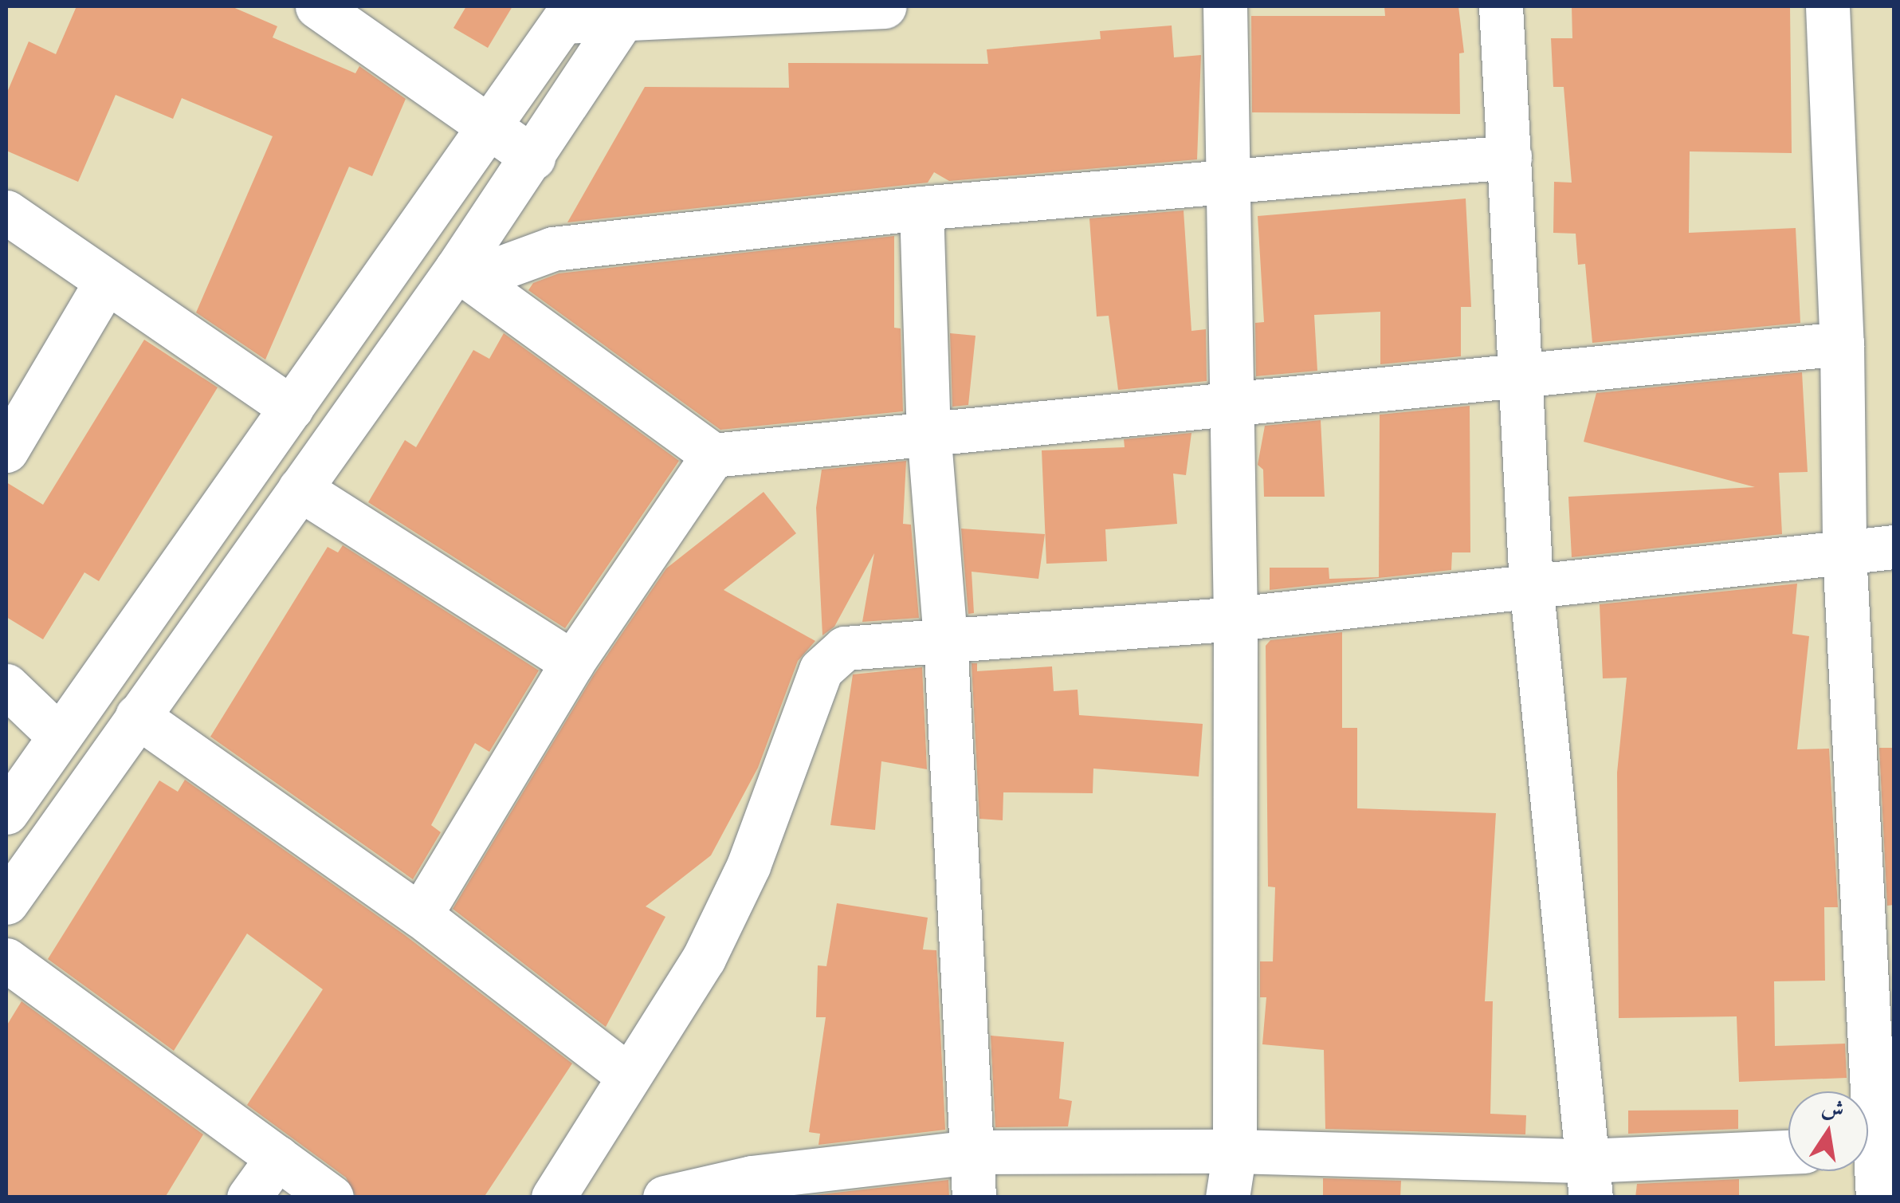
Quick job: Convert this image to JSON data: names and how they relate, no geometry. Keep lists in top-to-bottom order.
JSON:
{
  "north": "top"
}
